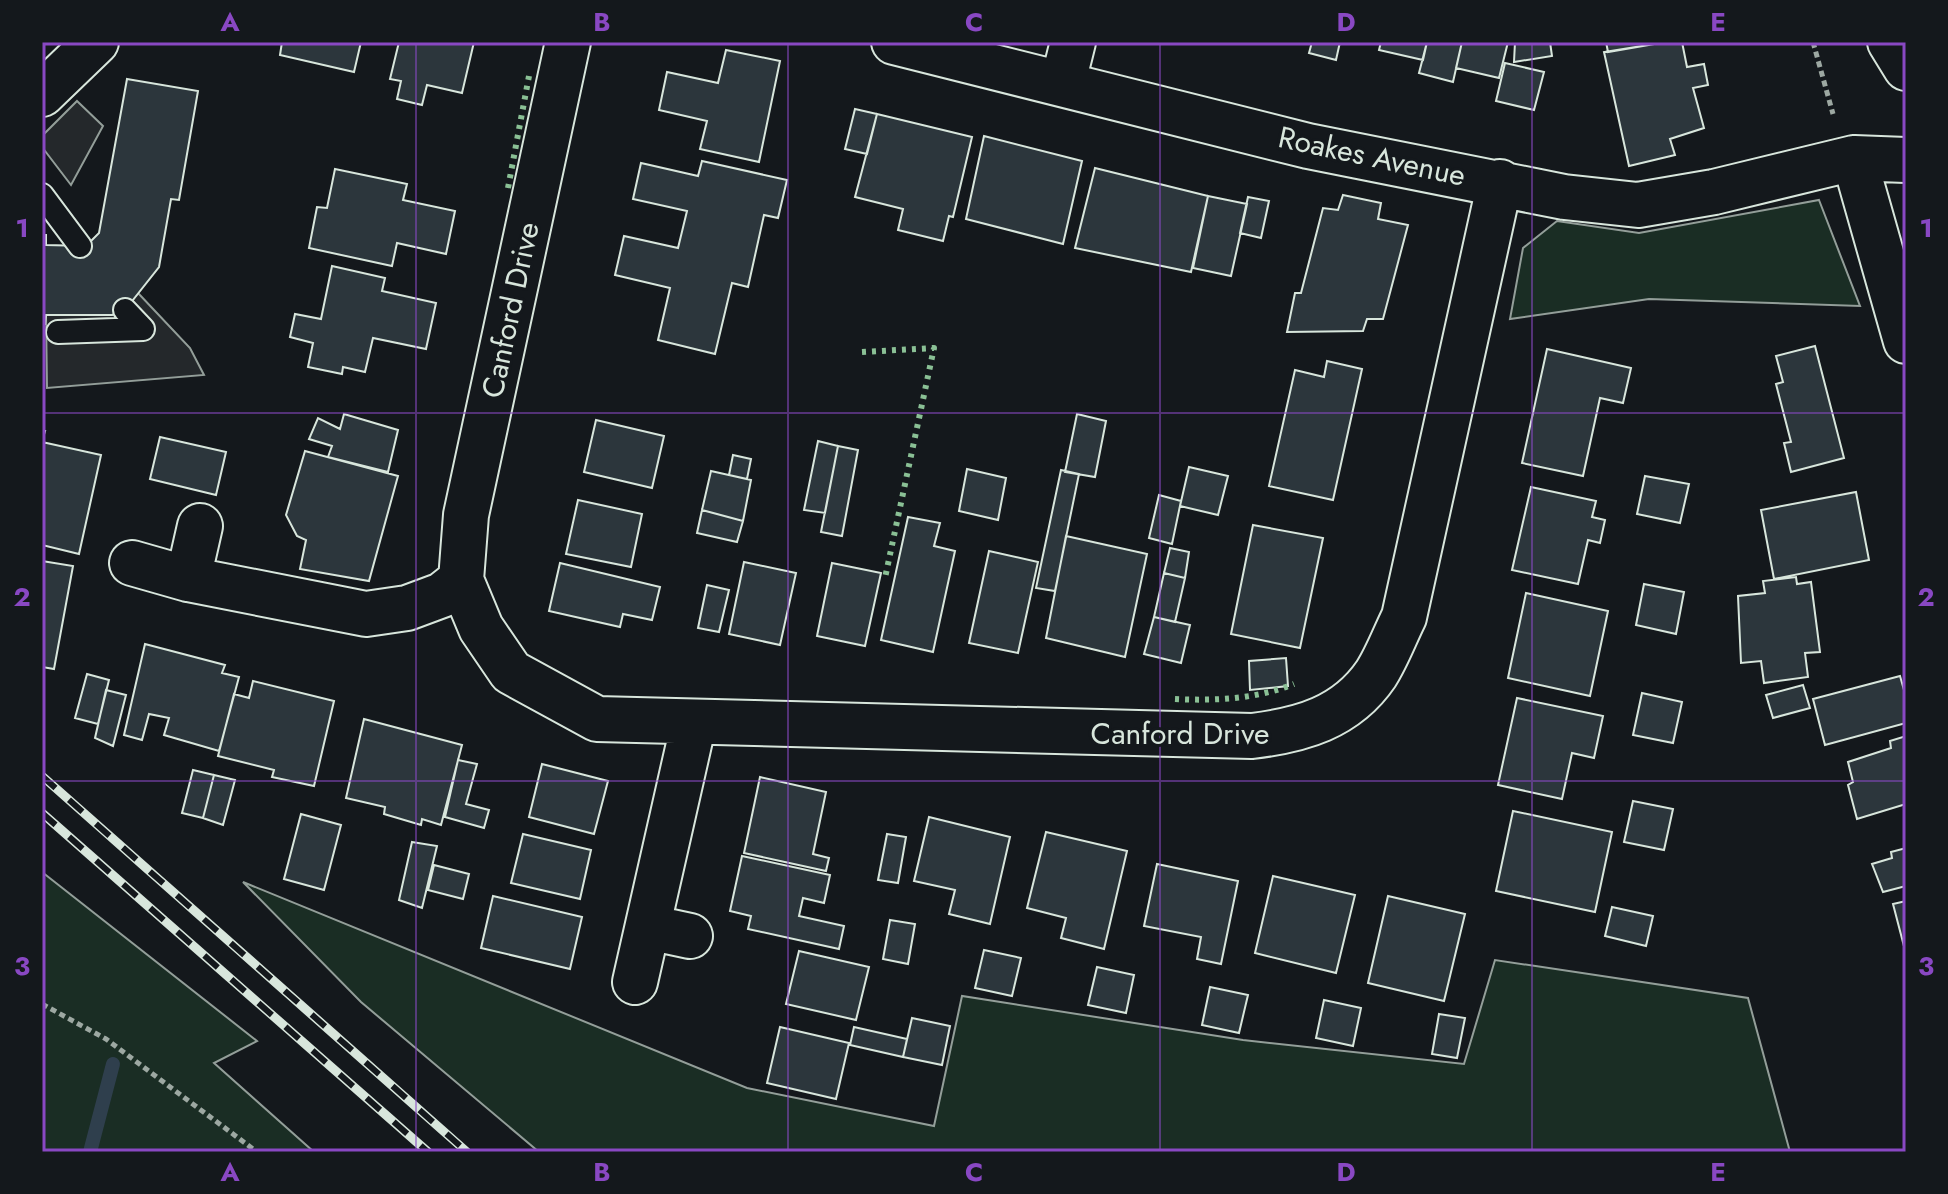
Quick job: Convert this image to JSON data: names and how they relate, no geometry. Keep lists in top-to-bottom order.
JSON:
{
  "streets": {
    "street": ["Roakes Avenue", "Canford Drive"]
  },
  "crossings": [
    ["Roakes Avenue", "Canford Drive"]
  ],
  "grid": {
    "columns": [
      "A",
      "B",
      "C",
      "D",
      "E"
    ],
    "rows": ["1", "2", "3"]
  }
}
